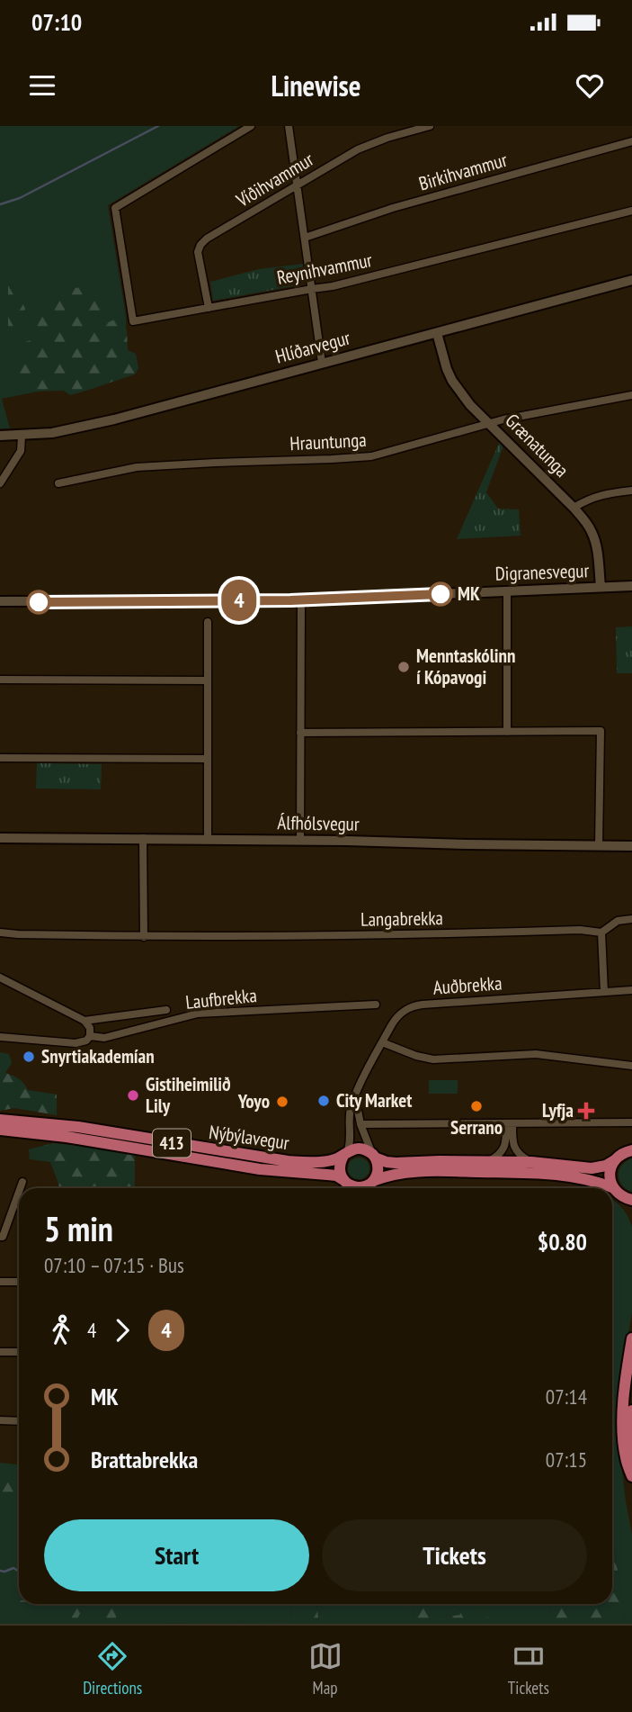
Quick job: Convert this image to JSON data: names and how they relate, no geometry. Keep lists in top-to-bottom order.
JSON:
{
  "streets": {
    "main road": ["Nýbýlavegur", "413"],
    "street": [
      "Birkihvammur",
      "Víðihvammur",
      "Reynihvammur",
      "Hlíðarvegur",
      "Hrauntunga",
      "Grænatunga",
      "Digranesvegur",
      "Álfhólsvegur",
      "Langabrekka",
      "Auðbrekka",
      "Laufbrekka"
    ]
  },
  "crossings": [
    ["Víðihvammur", "Reynihvammur"],
    ["Hlíðarvegur", "Grænatunga"],
    ["Hrauntunga", "Grænatunga"],
    ["Grænatunga", "Digranesvegur"],
    ["Auðbrekka", "Nýbýlavegur"],
    ["Auðbrekka", "413"],
    ["Nýbýlavegur", "413"]
  ],
  "places": {
    "other": [
      "MK",
      "Menntaskólinn í Kópavogi",
      "Snyrtiakademían",
      "Gistiheimilið Lily",
      "City Market",
      "Yoyo",
      "Serrano"
    ],
    "health": ["Lyfja"]
  },
  "lines": ["bus line 4"],
  "page": {
    "status": "07:10",
    "header": "Linewise",
    "on_map": "4",
    "heading": ["5 min", "07:10 – 07:15 · Bus", "$0.80"],
    "legs": ["4", "4"],
    "list": [
      {
        "name": "MK",
        "value": "07:14"
      },
      {
        "name": "Brattabrekka",
        "value": "07:15"
      }
    ],
    "buttons": ["Start", "Tickets"],
    "tabs": ["Directions", "Map", "Tickets"]
  }
}
